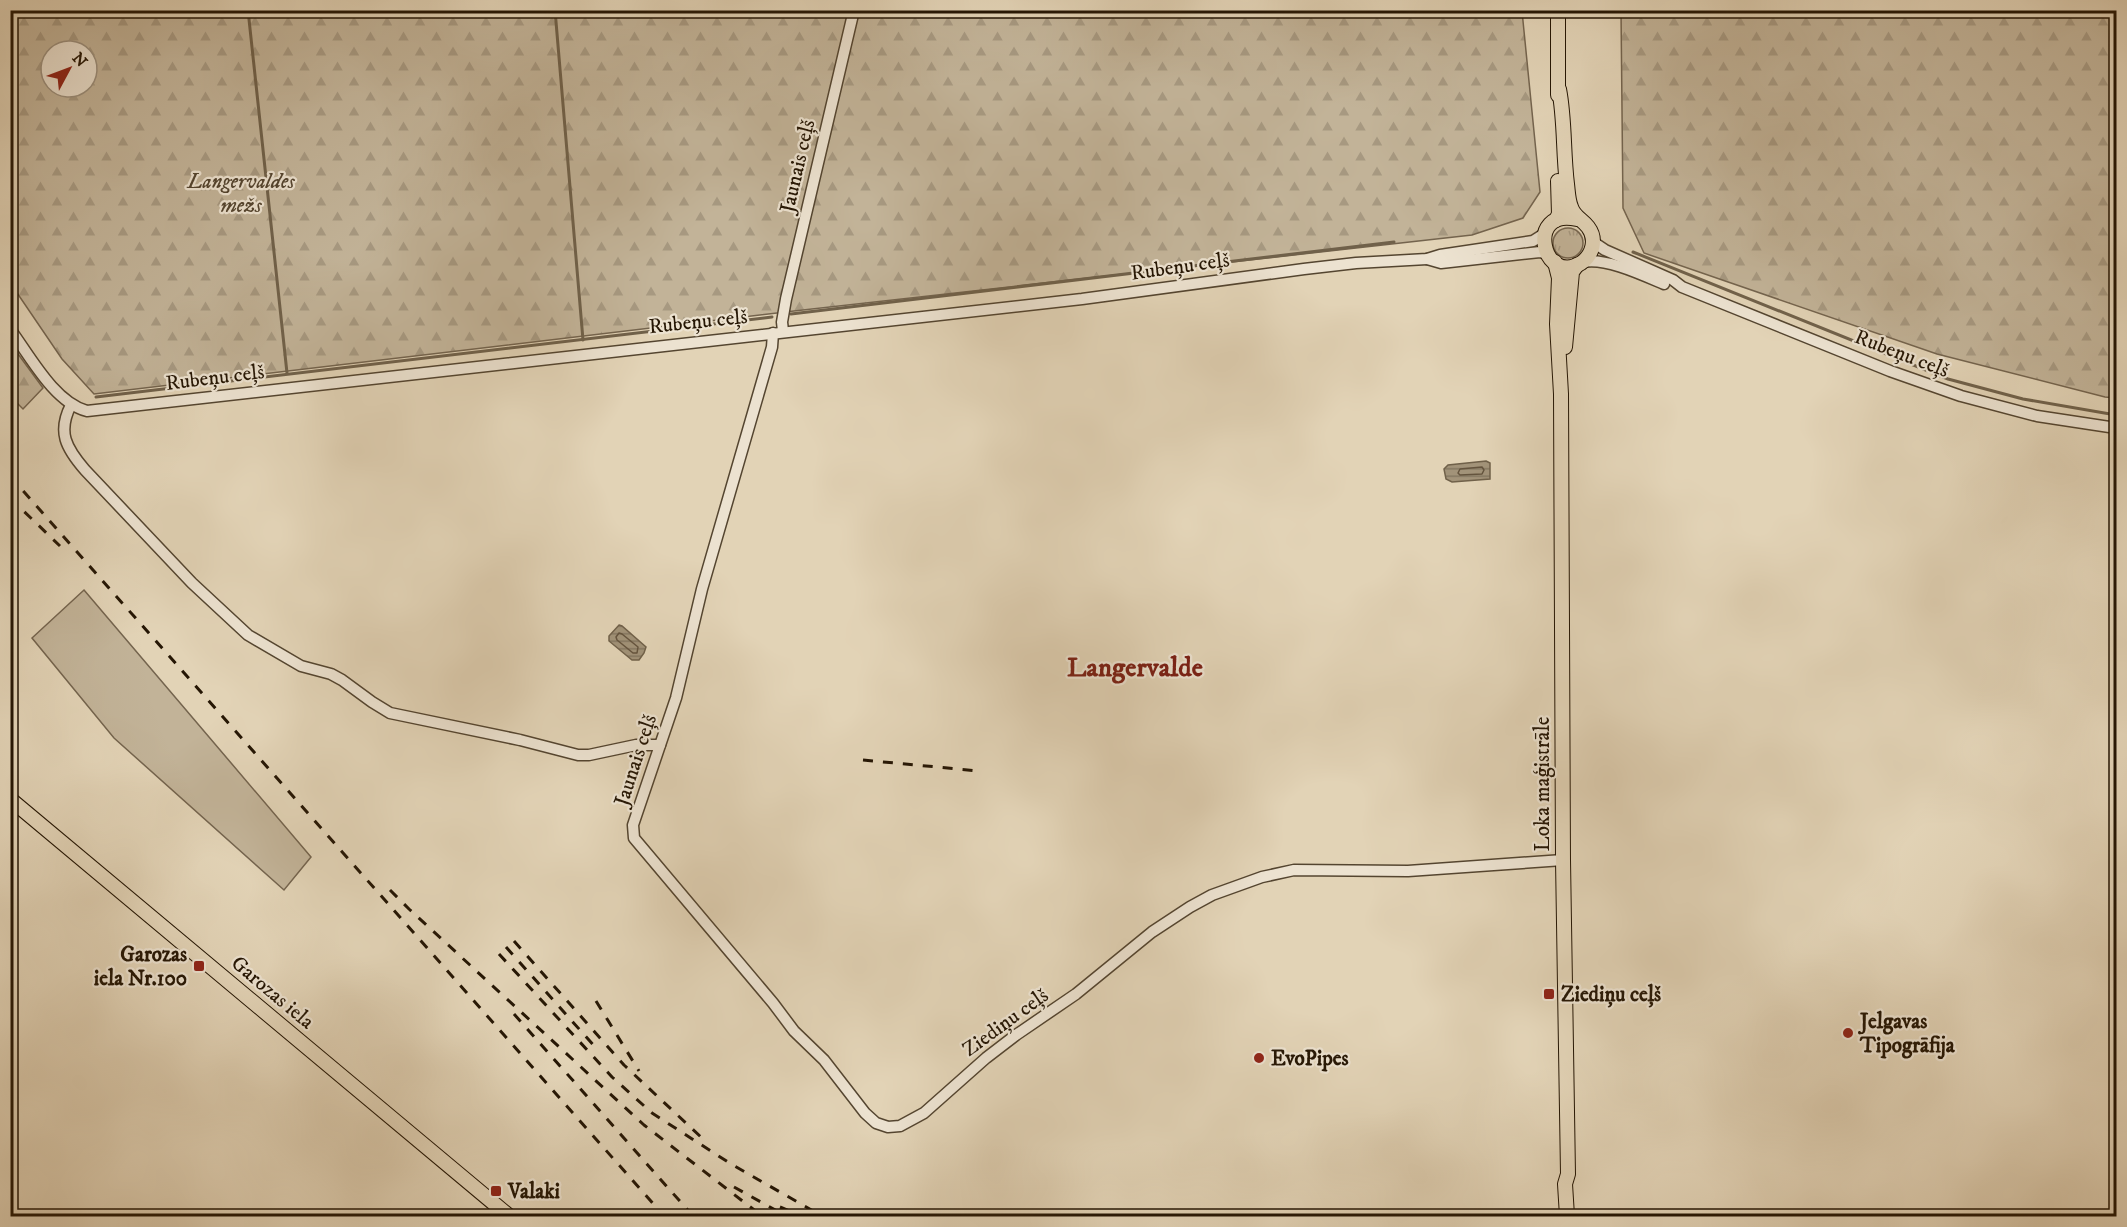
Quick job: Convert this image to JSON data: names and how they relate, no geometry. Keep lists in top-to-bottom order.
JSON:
{
  "streets": {
    "main road": ["Loka maģistrāle", "Garozas iela"],
    "street": ["Jaunais ceļš", "Rubeņu ceļš", "Ziediņu ceļš"]
  },
  "crossings": [
    ["Jaunais ceļš", "Rubeņu ceļš"],
    ["Jaunais ceļš", "Ziediņu ceļš"],
    ["Rubeņu ceļš", "Loka maģistrāle"],
    ["Loka maģistrāle", "Ziediņu ceļš"]
  ],
  "districts": ["Langervalde"],
  "parks": ["Langervaldes mežs"],
  "places": {
    "transit": ["Garozas iela Nr.100", "Ziediņu ceļš", "Valaki"],
    "other": ["Jelgavas Tipogrāfija", "EvoPipes"]
  },
  "north": "top right"
}
